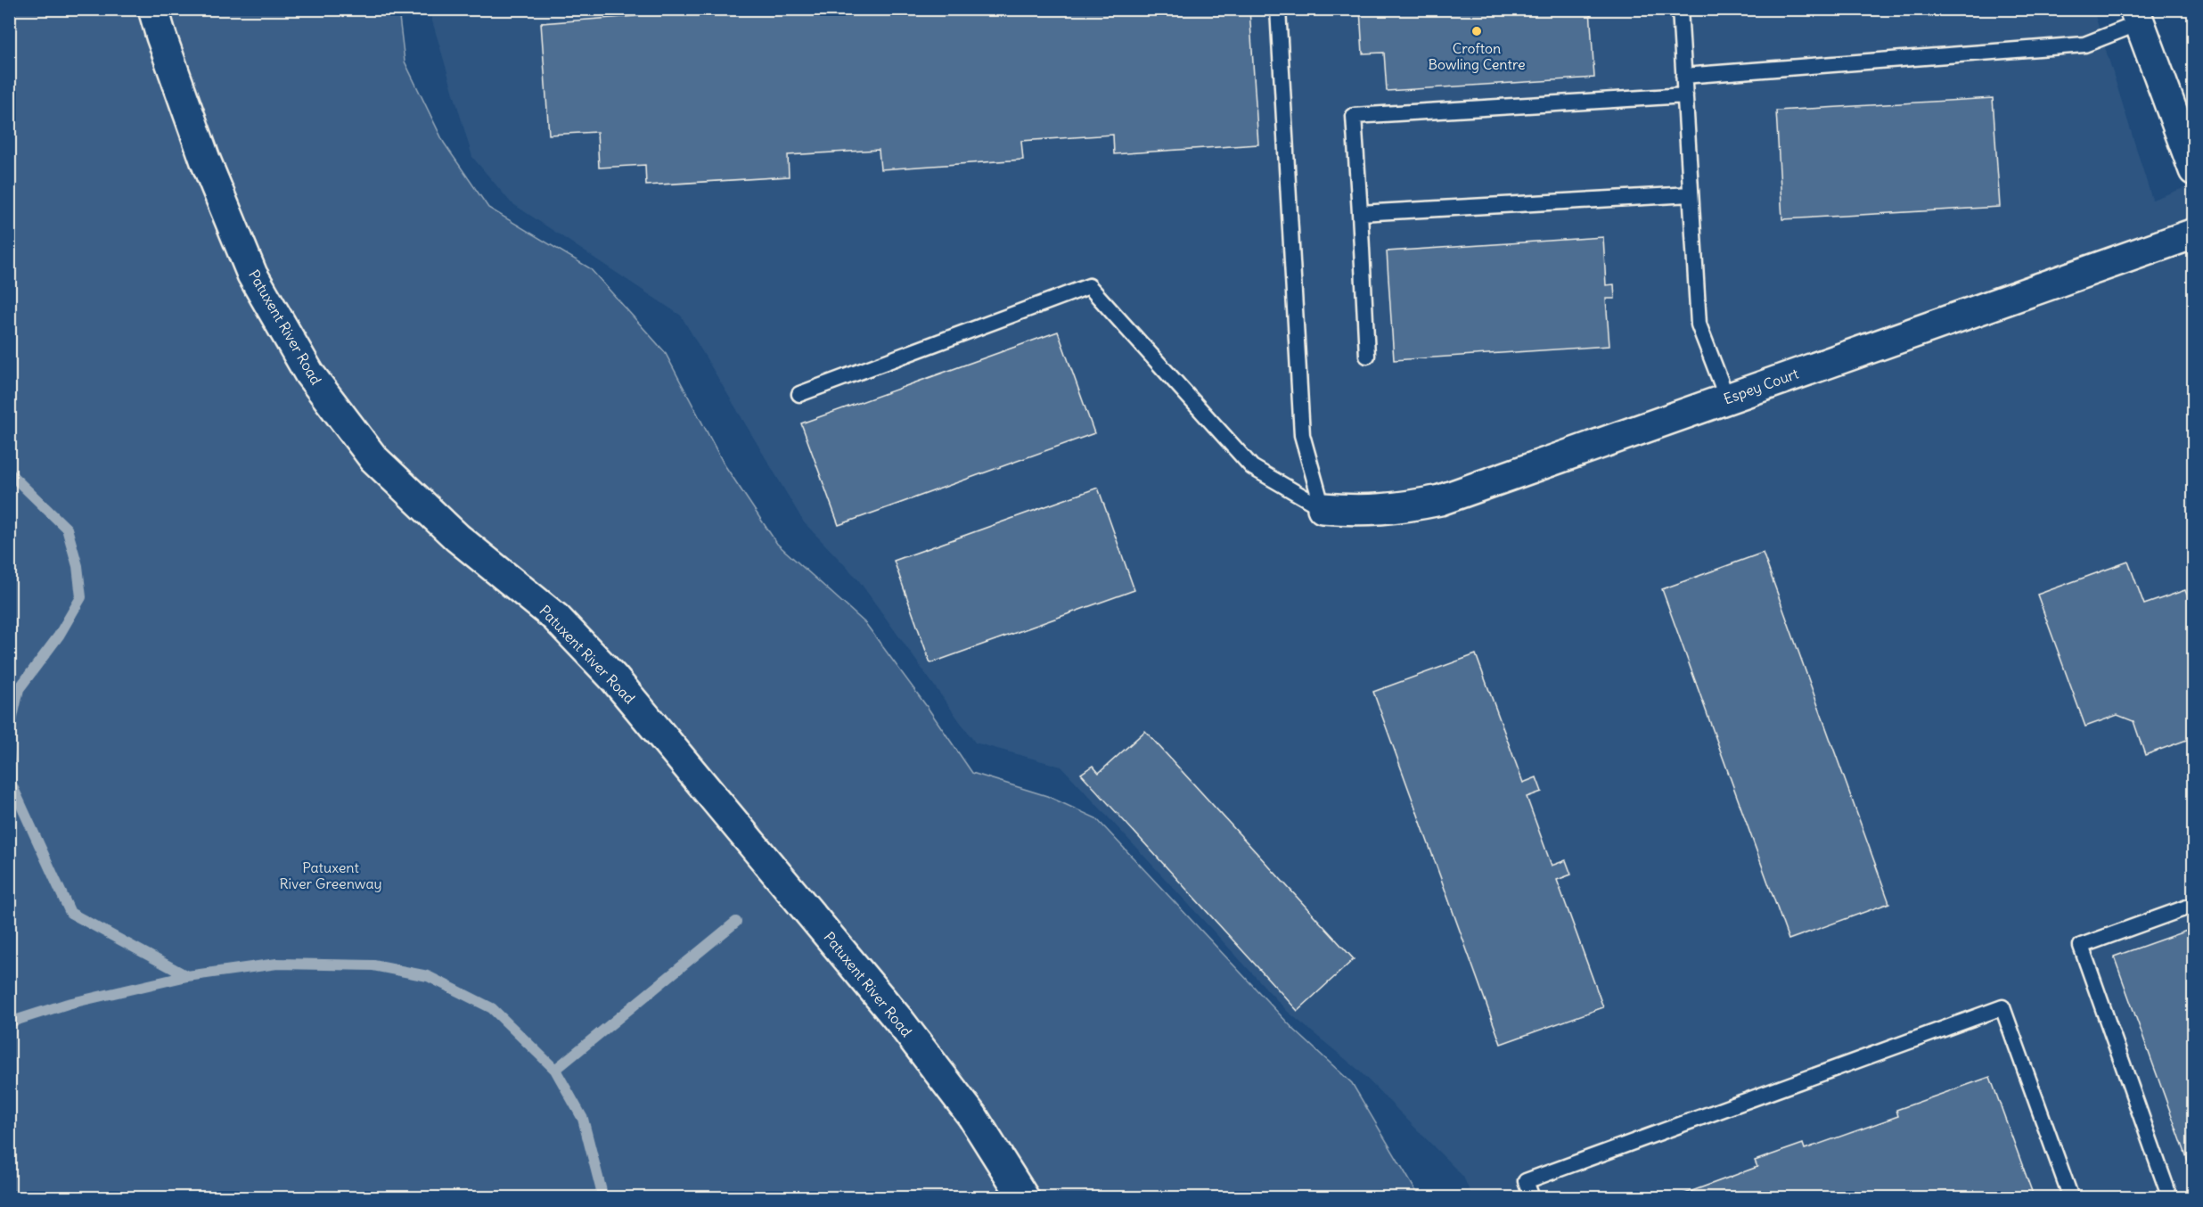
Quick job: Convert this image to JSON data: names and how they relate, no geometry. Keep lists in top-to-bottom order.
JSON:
{
  "streets": {
    "street": ["Patuxent River Road", "Espey Court"]
  },
  "parks": ["Patuxent River Greenway"],
  "places": ["Crofton Bowling Centre"]
}
